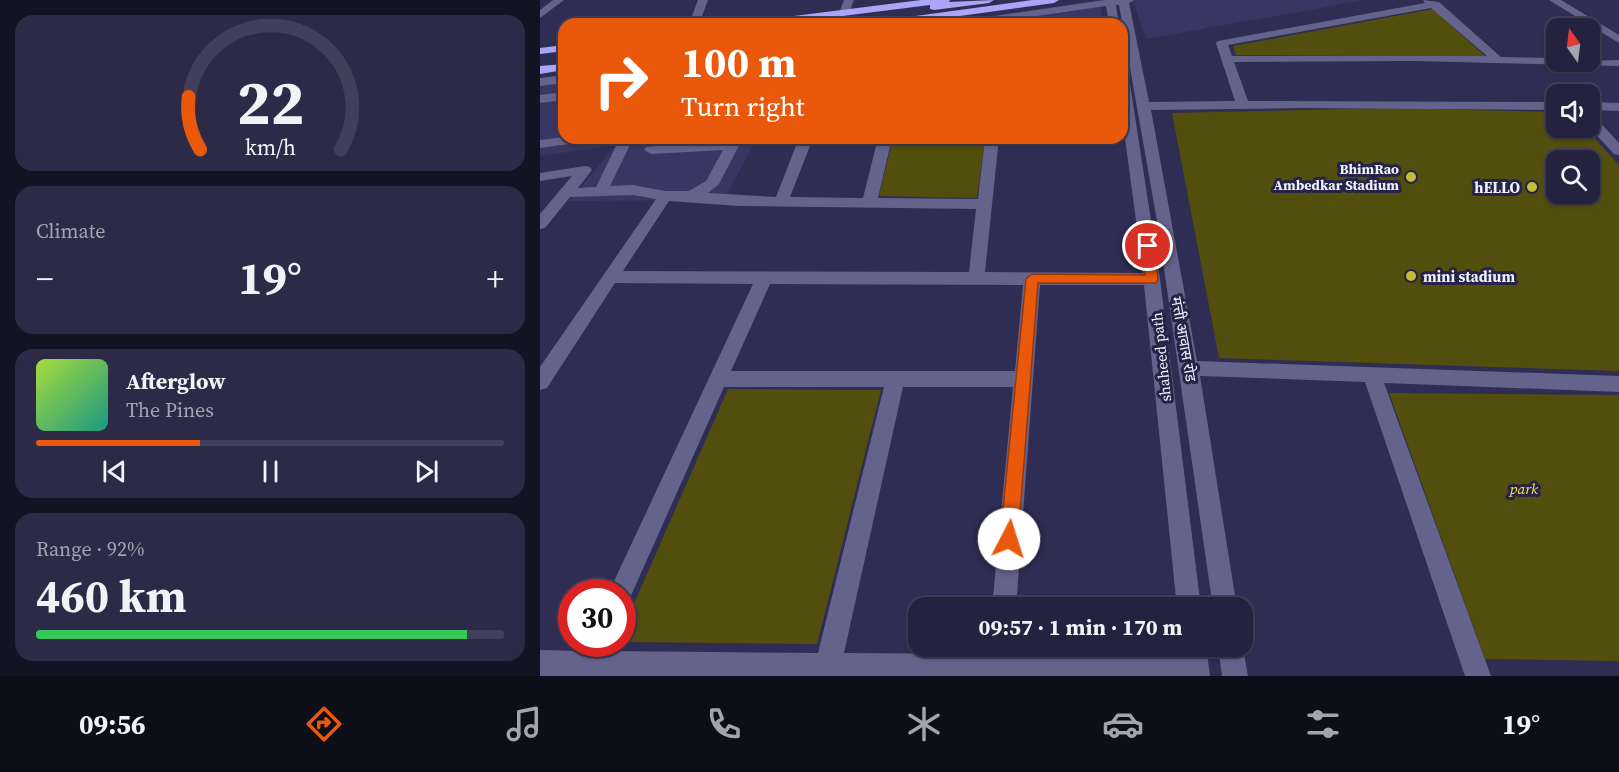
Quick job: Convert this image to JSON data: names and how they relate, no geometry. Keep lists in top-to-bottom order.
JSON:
{
  "streets": {
    "street": ["मंत्ती आवास रोड", "shaheed path"]
  },
  "crossings": [
    ["मंत्ती आवास रोड", "shaheed path"]
  ],
  "parks": ["park"],
  "places": ["BhimRao Ambedkar Stadium", "hELLO", "mini stadium"],
  "north": "top",
  "page": {
    "turn": ["100 m", "Turn right"],
    "tile": [
      "Climate",
      ["Range · 92%", "460 km"]
    ],
    "heat": ["−", "19°", "+"],
    "song": ["Afterglow", "The Pines"],
    "limit": "30",
    "trip": "09:57 · 1 min · 170 m",
    "tabs": ["09:56", "19°"],
    "gauge": ["22", "km/h"]
  }
}
